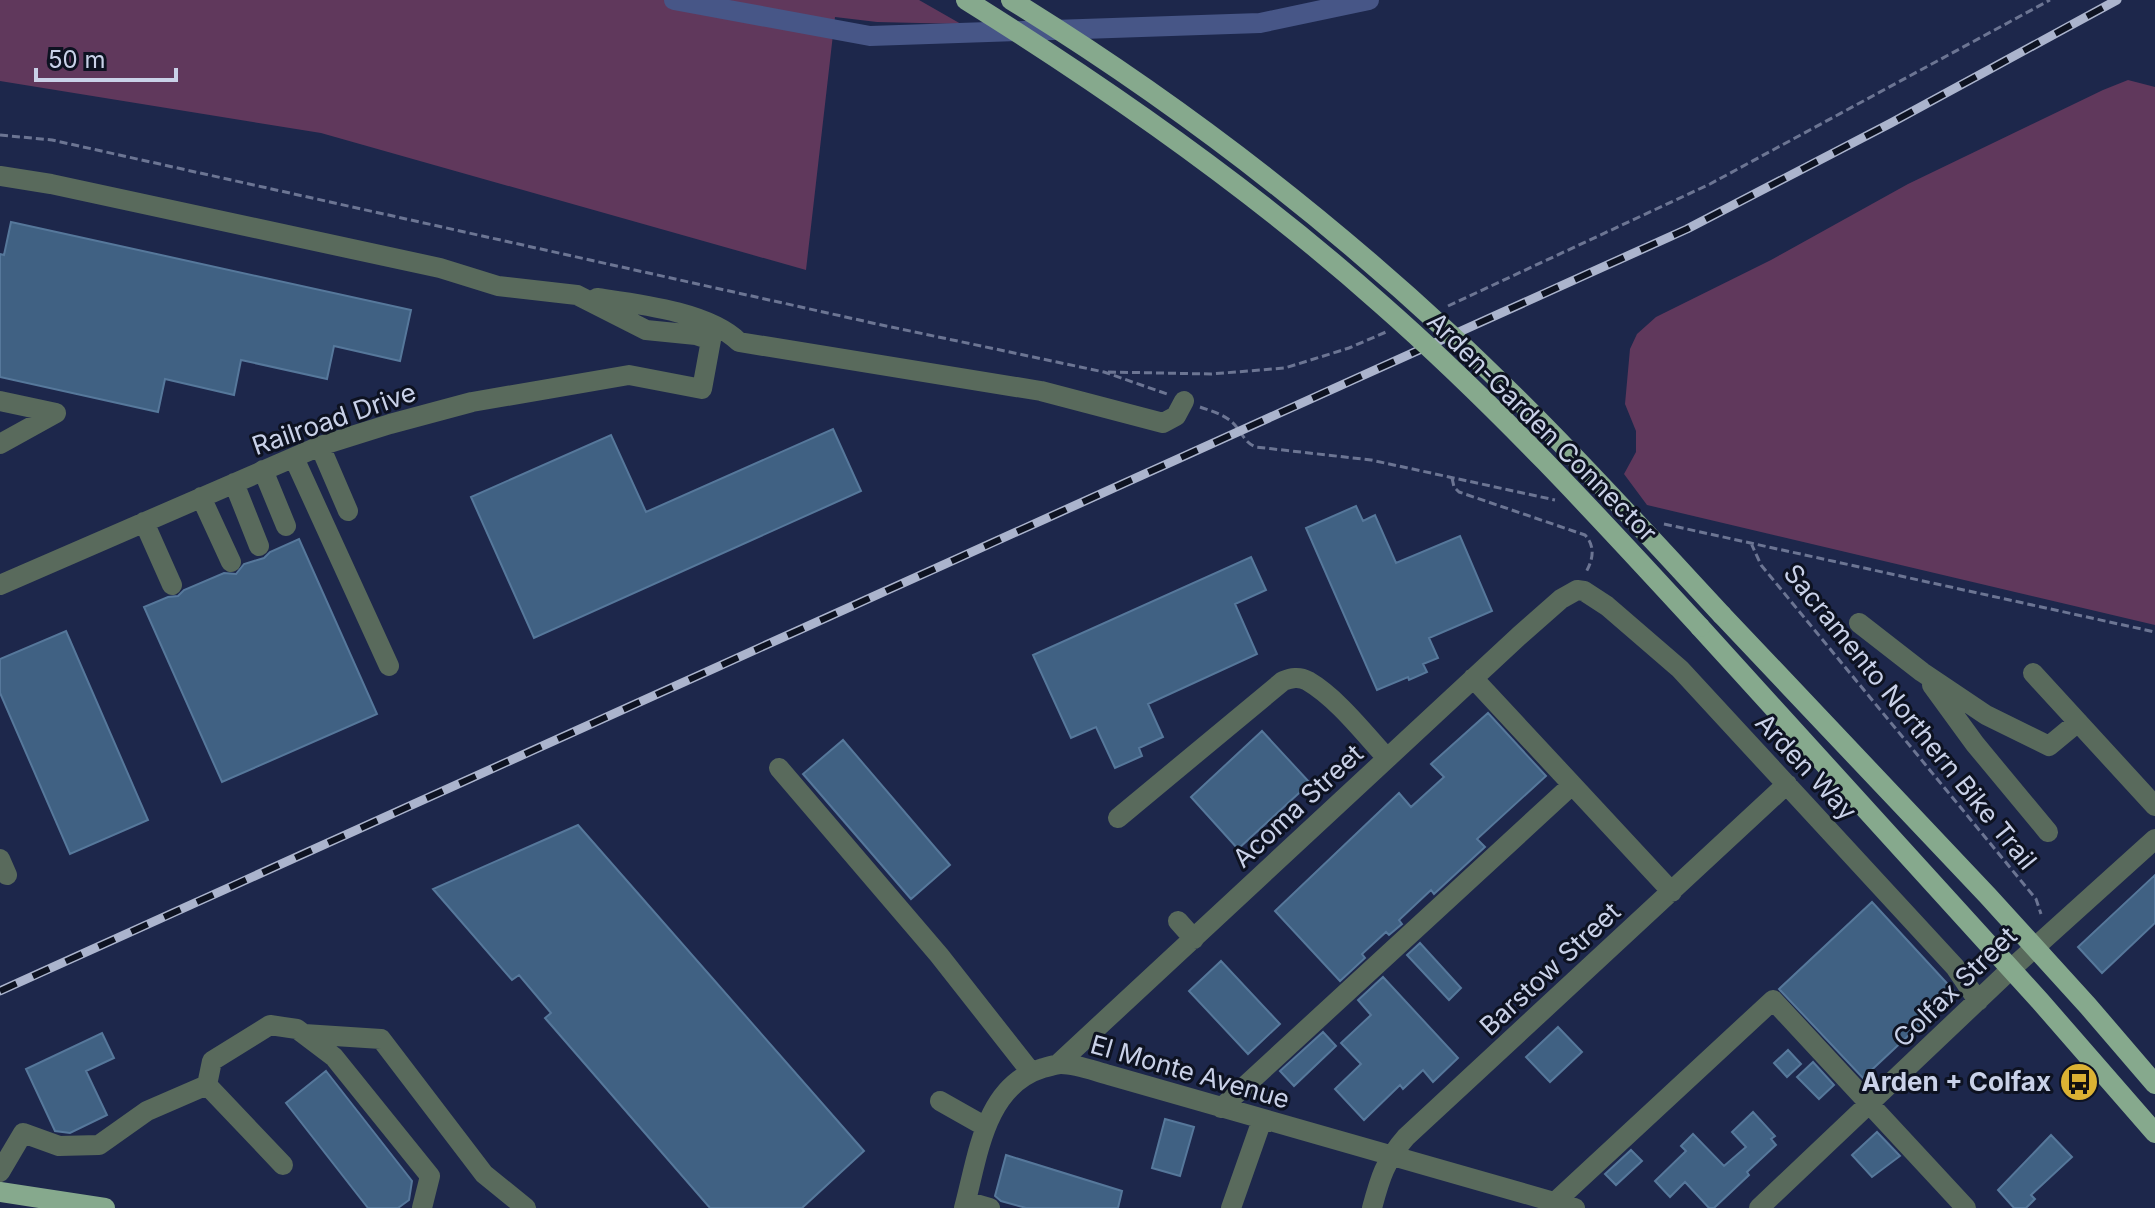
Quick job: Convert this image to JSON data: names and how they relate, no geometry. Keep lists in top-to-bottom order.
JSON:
{
  "streets": {
    "main road": ["Arden-Garden Connector"],
    "street": [
      "Railroad Drive",
      "Arden Way",
      "Acoma Street",
      "Barstow Street",
      "Colfax Street",
      "El Monte Avenue"
    ],
    "path": ["Sacramento Northern Bike Trail"]
  },
  "crossings": [
    ["Arden-Garden Connector", "Colfax Street"],
    ["Arden Way", "Acoma Street"],
    ["Arden Way", "Barstow Street"],
    ["Arden Way", "Colfax Street"],
    ["Acoma Street", "El Monte Avenue"],
    ["Barstow Street", "El Monte Avenue"]
  ],
  "places": {
    "bus stop": ["Arden + Colfax"]
  },
  "scale_bar": "50 m"
}
